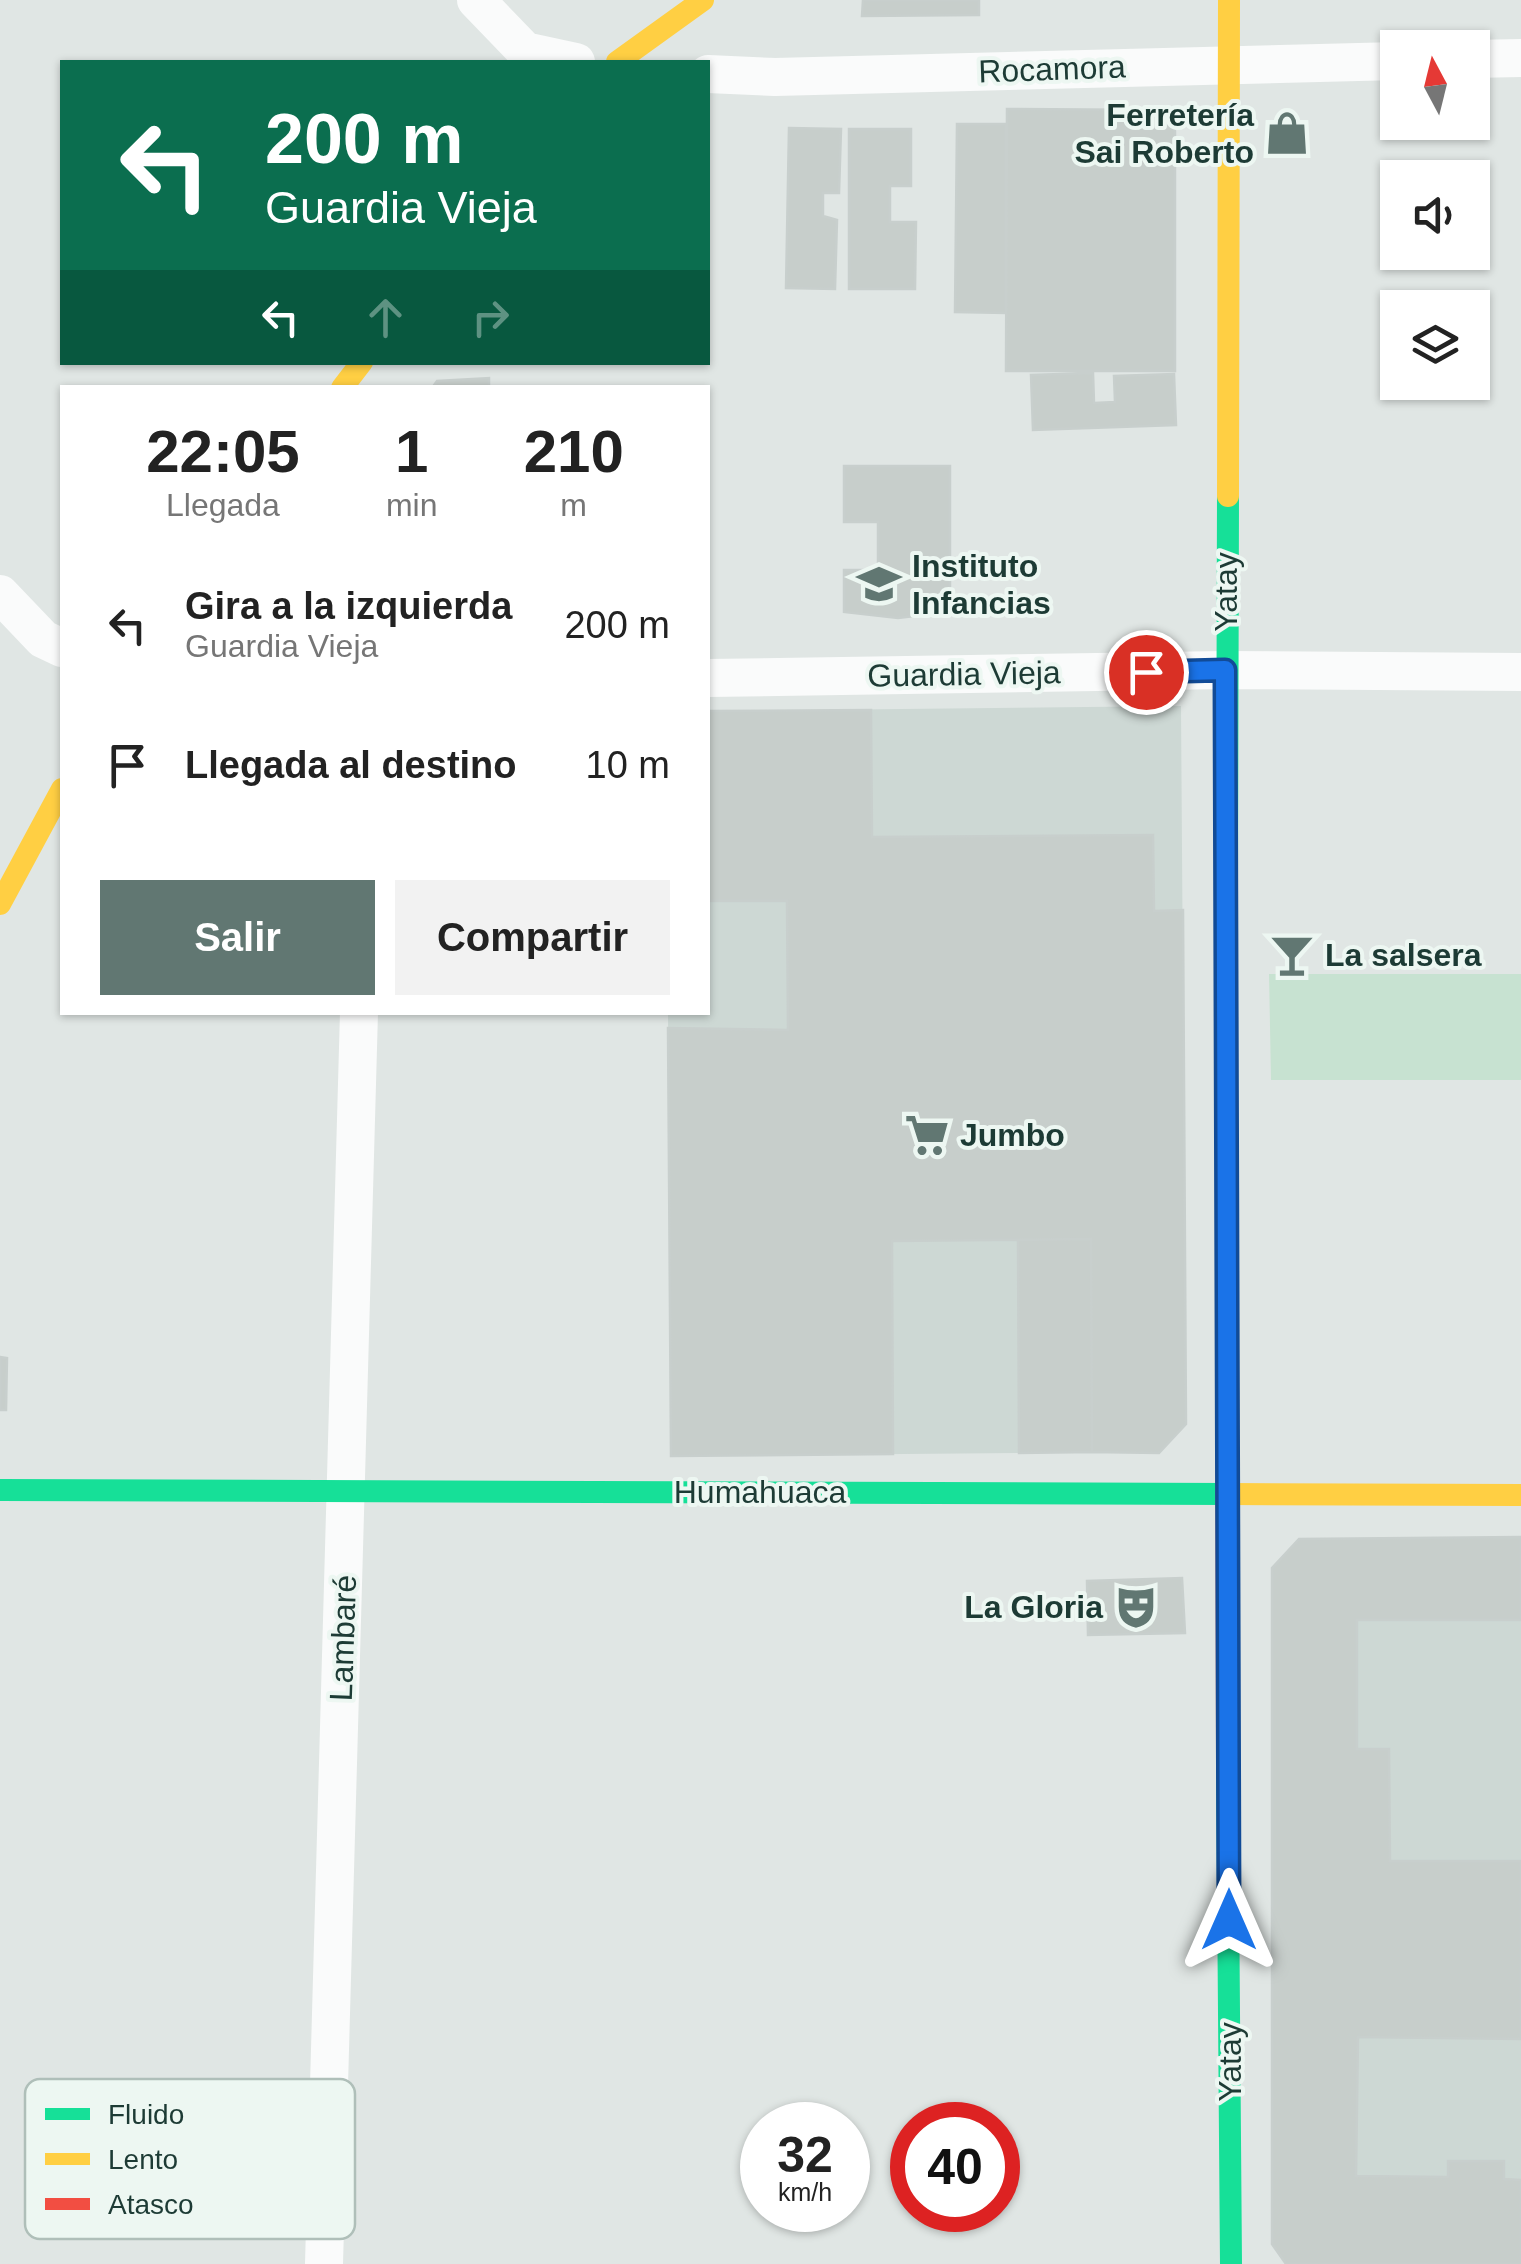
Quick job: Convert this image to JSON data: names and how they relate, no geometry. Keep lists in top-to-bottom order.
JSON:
{
  "streets": {
    "street": [
      "Rocamora",
      "Yatay",
      "Guardia Vieja",
      "Humahuaca",
      "Lambaré"
    ]
  },
  "crossings": [
    ["Rocamora", "Yatay"],
    ["Yatay", "Guardia Vieja"],
    ["Yatay", "Humahuaca"],
    ["Humahuaca", "Lambaré"]
  ],
  "places": {
    "shop": ["Ferretería Sai Roberto"],
    "school or university": ["Instituto Infancias"],
    "bar": ["La salsera"],
    "supermarket": ["Jumbo"],
    "theatre": ["La Gloria"]
  },
  "legend": ["Fluido", "Lento", "Atasco"],
  "north": "top",
  "page": {
    "turn": ["200 m", "Guardia Vieja"],
    "eta": [
      "22:05",
      "Llegada",
      "1",
      "min",
      "210",
      "m"
    ],
    "list": [
      {
        "name": "Gira a la izquierda",
        "note": "Guardia Vieja",
        "value": "200 m"
      },
      {
        "name": "Llegada al destino",
        "value": "10 m"
      }
    ],
    "buttons": ["Salir", "Compartir"],
    "speed": "32 km/h",
    "limit": "40"
  }
}
